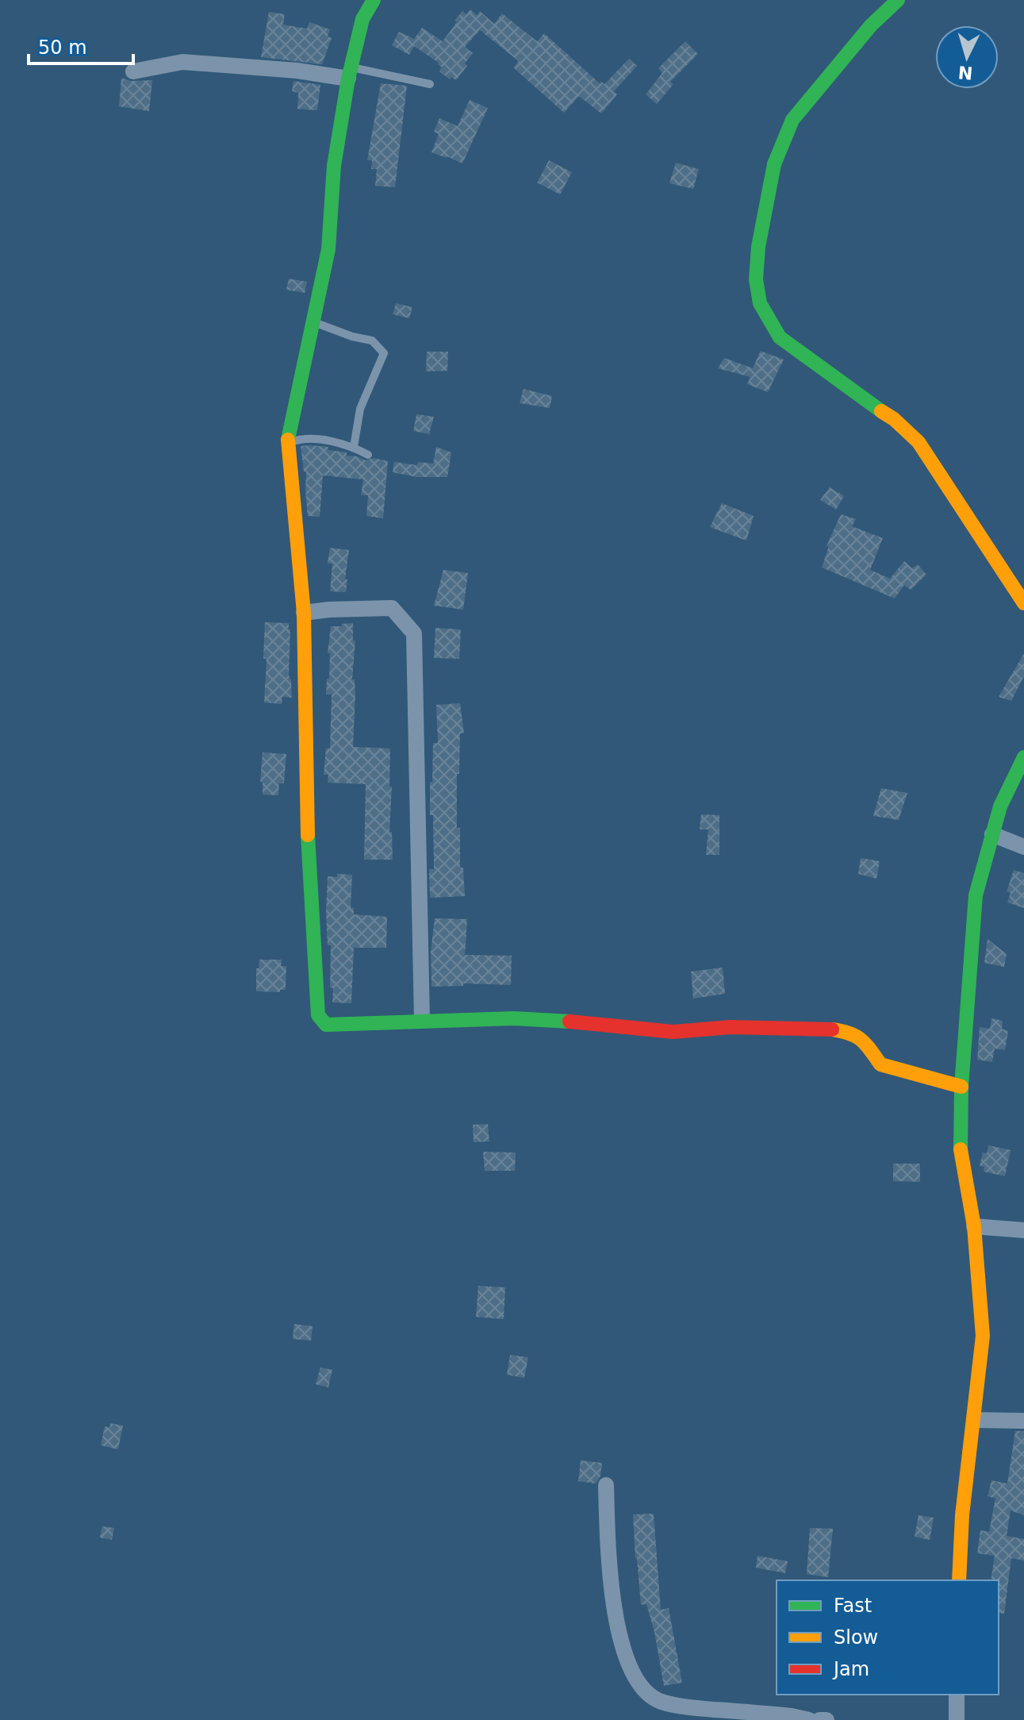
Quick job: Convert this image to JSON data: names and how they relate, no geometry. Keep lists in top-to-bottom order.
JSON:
{
  "legend": ["Fast", "Slow", "Jam"],
  "scale_bar": "50 m",
  "north": "bottom"
}
